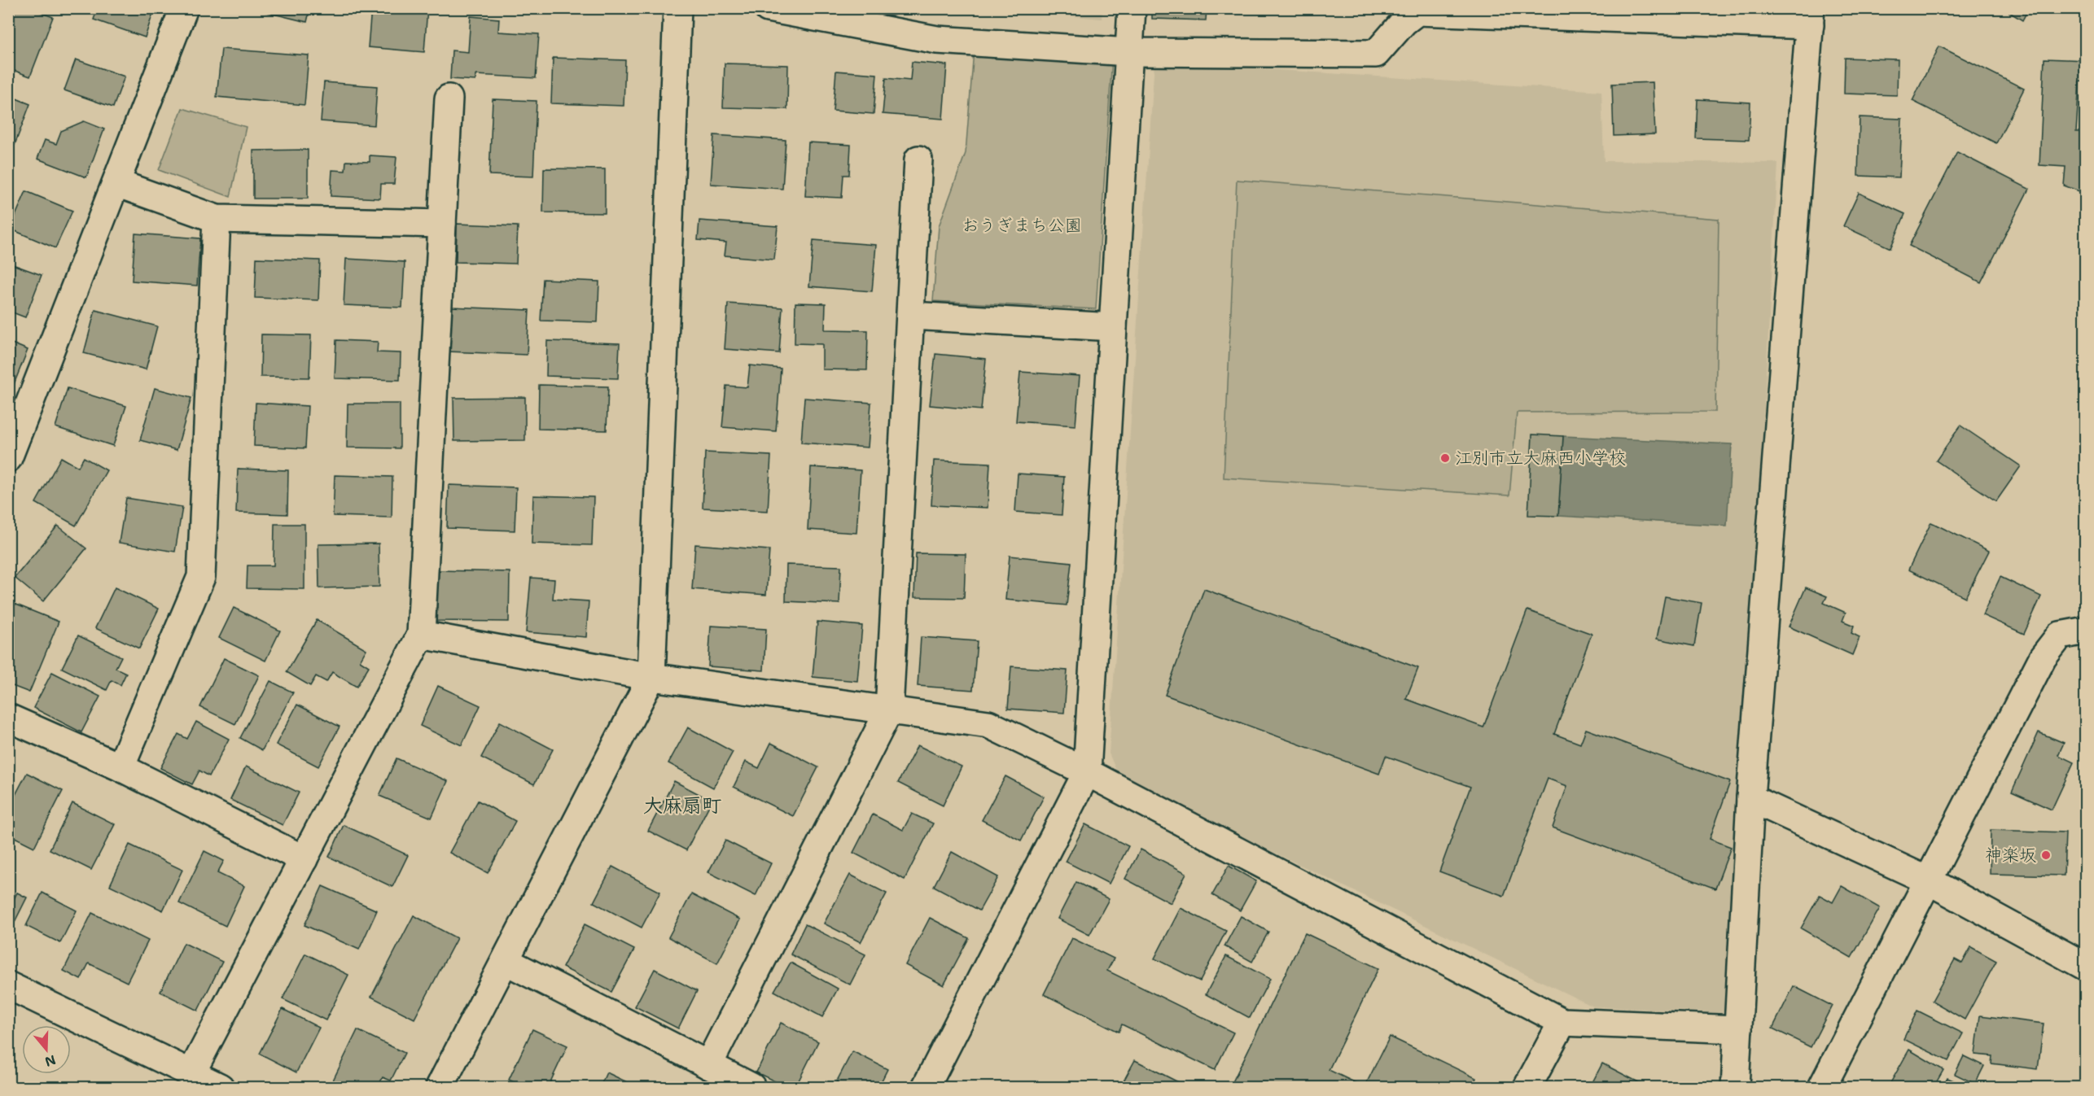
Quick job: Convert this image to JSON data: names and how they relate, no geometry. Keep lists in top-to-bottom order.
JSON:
{
  "districts": ["大麻扇町"],
  "parks": ["おうぎまち公園"],
  "places": ["江別市立大麻西小学校", "神楽坂"],
  "north": "bottom"
}
